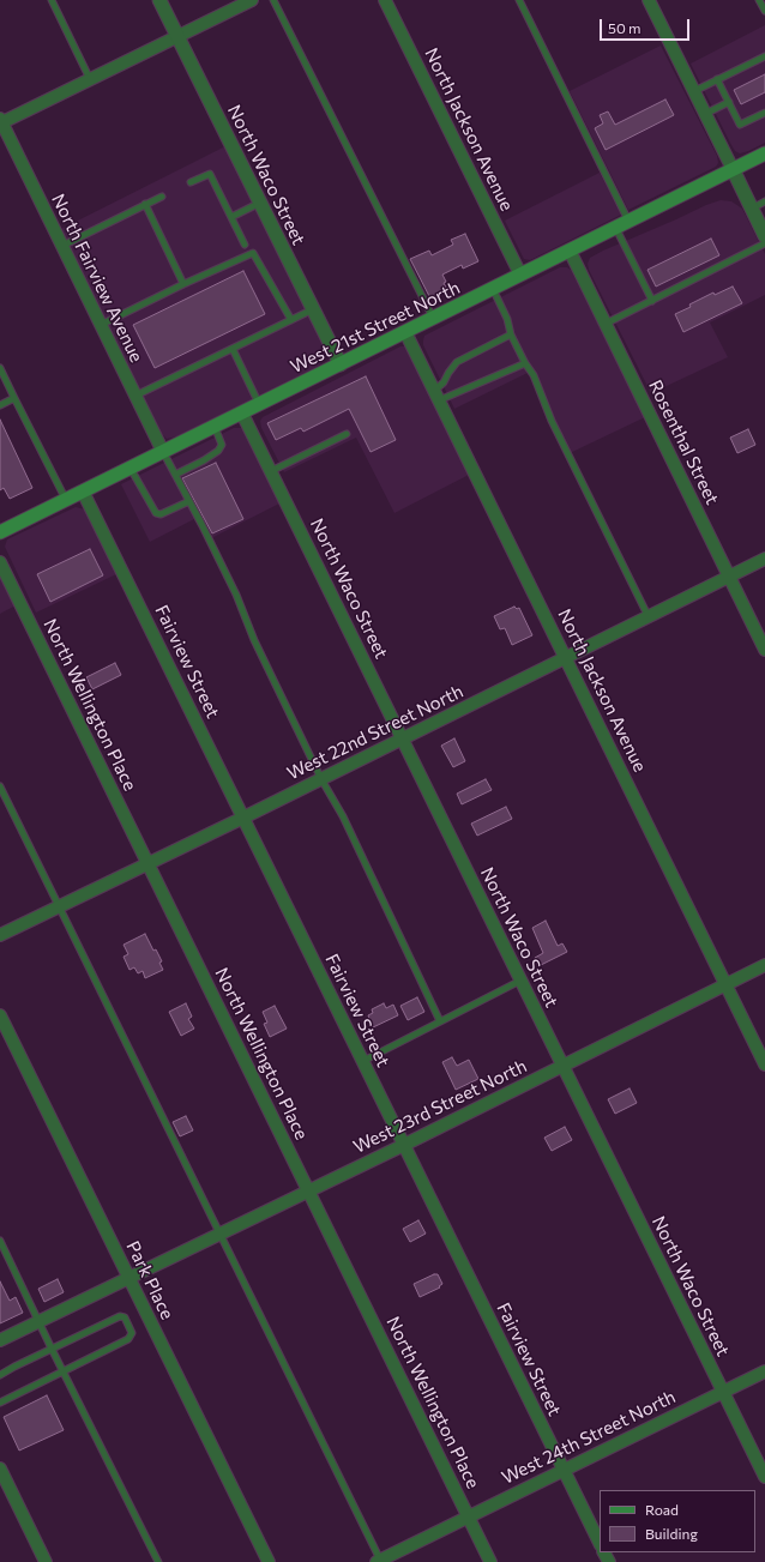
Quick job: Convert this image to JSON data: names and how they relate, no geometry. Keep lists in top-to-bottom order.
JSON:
{
  "streets": {
    "main road": ["West 21st Street North"],
    "street": [
      "North Jackson Avenue",
      "North Waco Street",
      "North Fairview Avenue",
      "Rosenthal Street",
      "Fairview Street",
      "North Wellington Place",
      "West 22nd Street North",
      "West 23rd Street North",
      "Park Place",
      "West 24th Street North"
    ]
  },
  "crossings": [
    ["North Jackson Avenue", "West 21st Street North"],
    ["North Jackson Avenue", "West 22nd Street North"],
    ["North Jackson Avenue", "West 23rd Street North"],
    ["North Waco Street", "West 21st Street North"],
    ["North Waco Street", "West 22nd Street North"],
    ["North Waco Street", "West 23rd Street North"],
    ["North Waco Street", "West 24th Street North"],
    ["North Fairview Avenue", "West 21st Street North"],
    ["West 21st Street North", "Rosenthal Street"],
    ["West 21st Street North", "Fairview Street"],
    ["Rosenthal Street", "West 22nd Street North"],
    ["Fairview Street", "West 22nd Street North"],
    ["Fairview Street", "West 23rd Street North"],
    ["Fairview Street", "West 24th Street North"],
    ["North Wellington Place", "West 22nd Street North"],
    ["North Wellington Place", "West 23rd Street North"],
    ["North Wellington Place", "West 24th Street North"],
    ["West 23rd Street North", "Park Place"]
  ],
  "legend": ["Road", "Building"],
  "scale_bar": "50 m"
}
